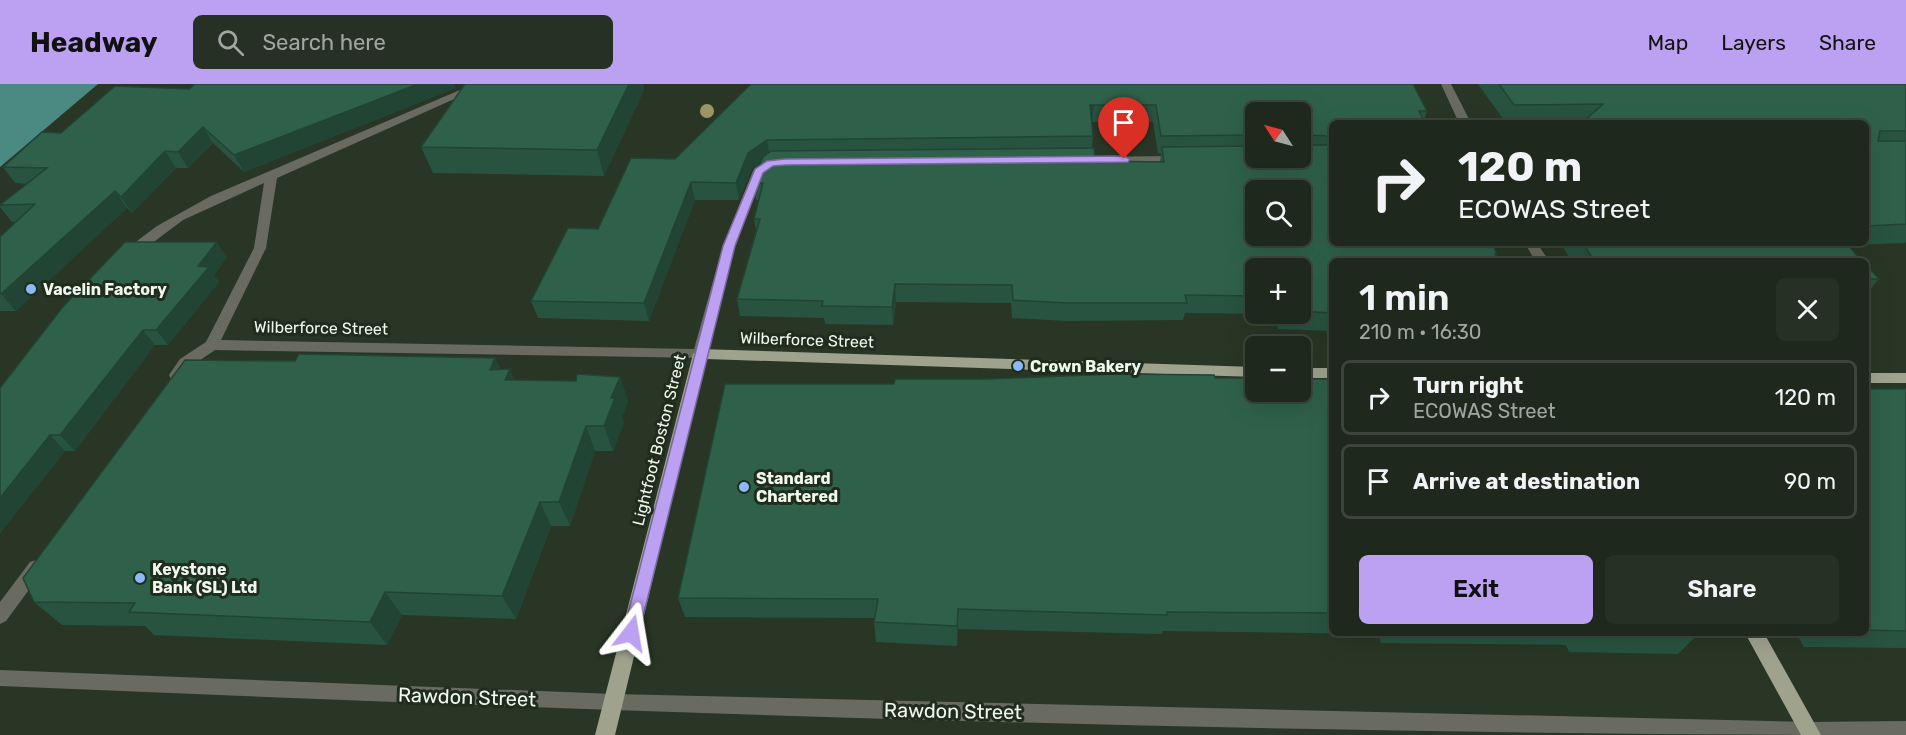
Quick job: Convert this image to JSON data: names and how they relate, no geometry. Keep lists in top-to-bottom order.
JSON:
{
  "streets": {
    "main road": ["Wilberforce Street", "Lightfoot Boston Street"],
    "street": ["Rawdon Street"]
  },
  "crossings": [
    ["Wilberforce Street", "Lightfoot Boston Street"],
    ["Lightfoot Boston Street", "Rawdon Street"]
  ],
  "places": [
    "Vacelin Factory",
    "Crown Bakery",
    "Standard Chartered",
    "Keystone Bank (SL) Ltd"
  ],
  "north": "top left",
  "page": {
    "header": "Headway",
    "search": "Search here",
    "nav": ["Map", "Layers", "Share"],
    "map_buttons": ["+", "−"],
    "turn": ["120 m", "ECOWAS Street"],
    "heading": ["1 min", "210 m · 16:30"],
    "list": [
      {
        "name": "Turn right",
        "note": "ECOWAS Street",
        "value": "120 m"
      },
      {
        "name": "Arrive at destination",
        "value": "90 m"
      }
    ],
    "buttons": ["Exit", "Share"]
  }
}
